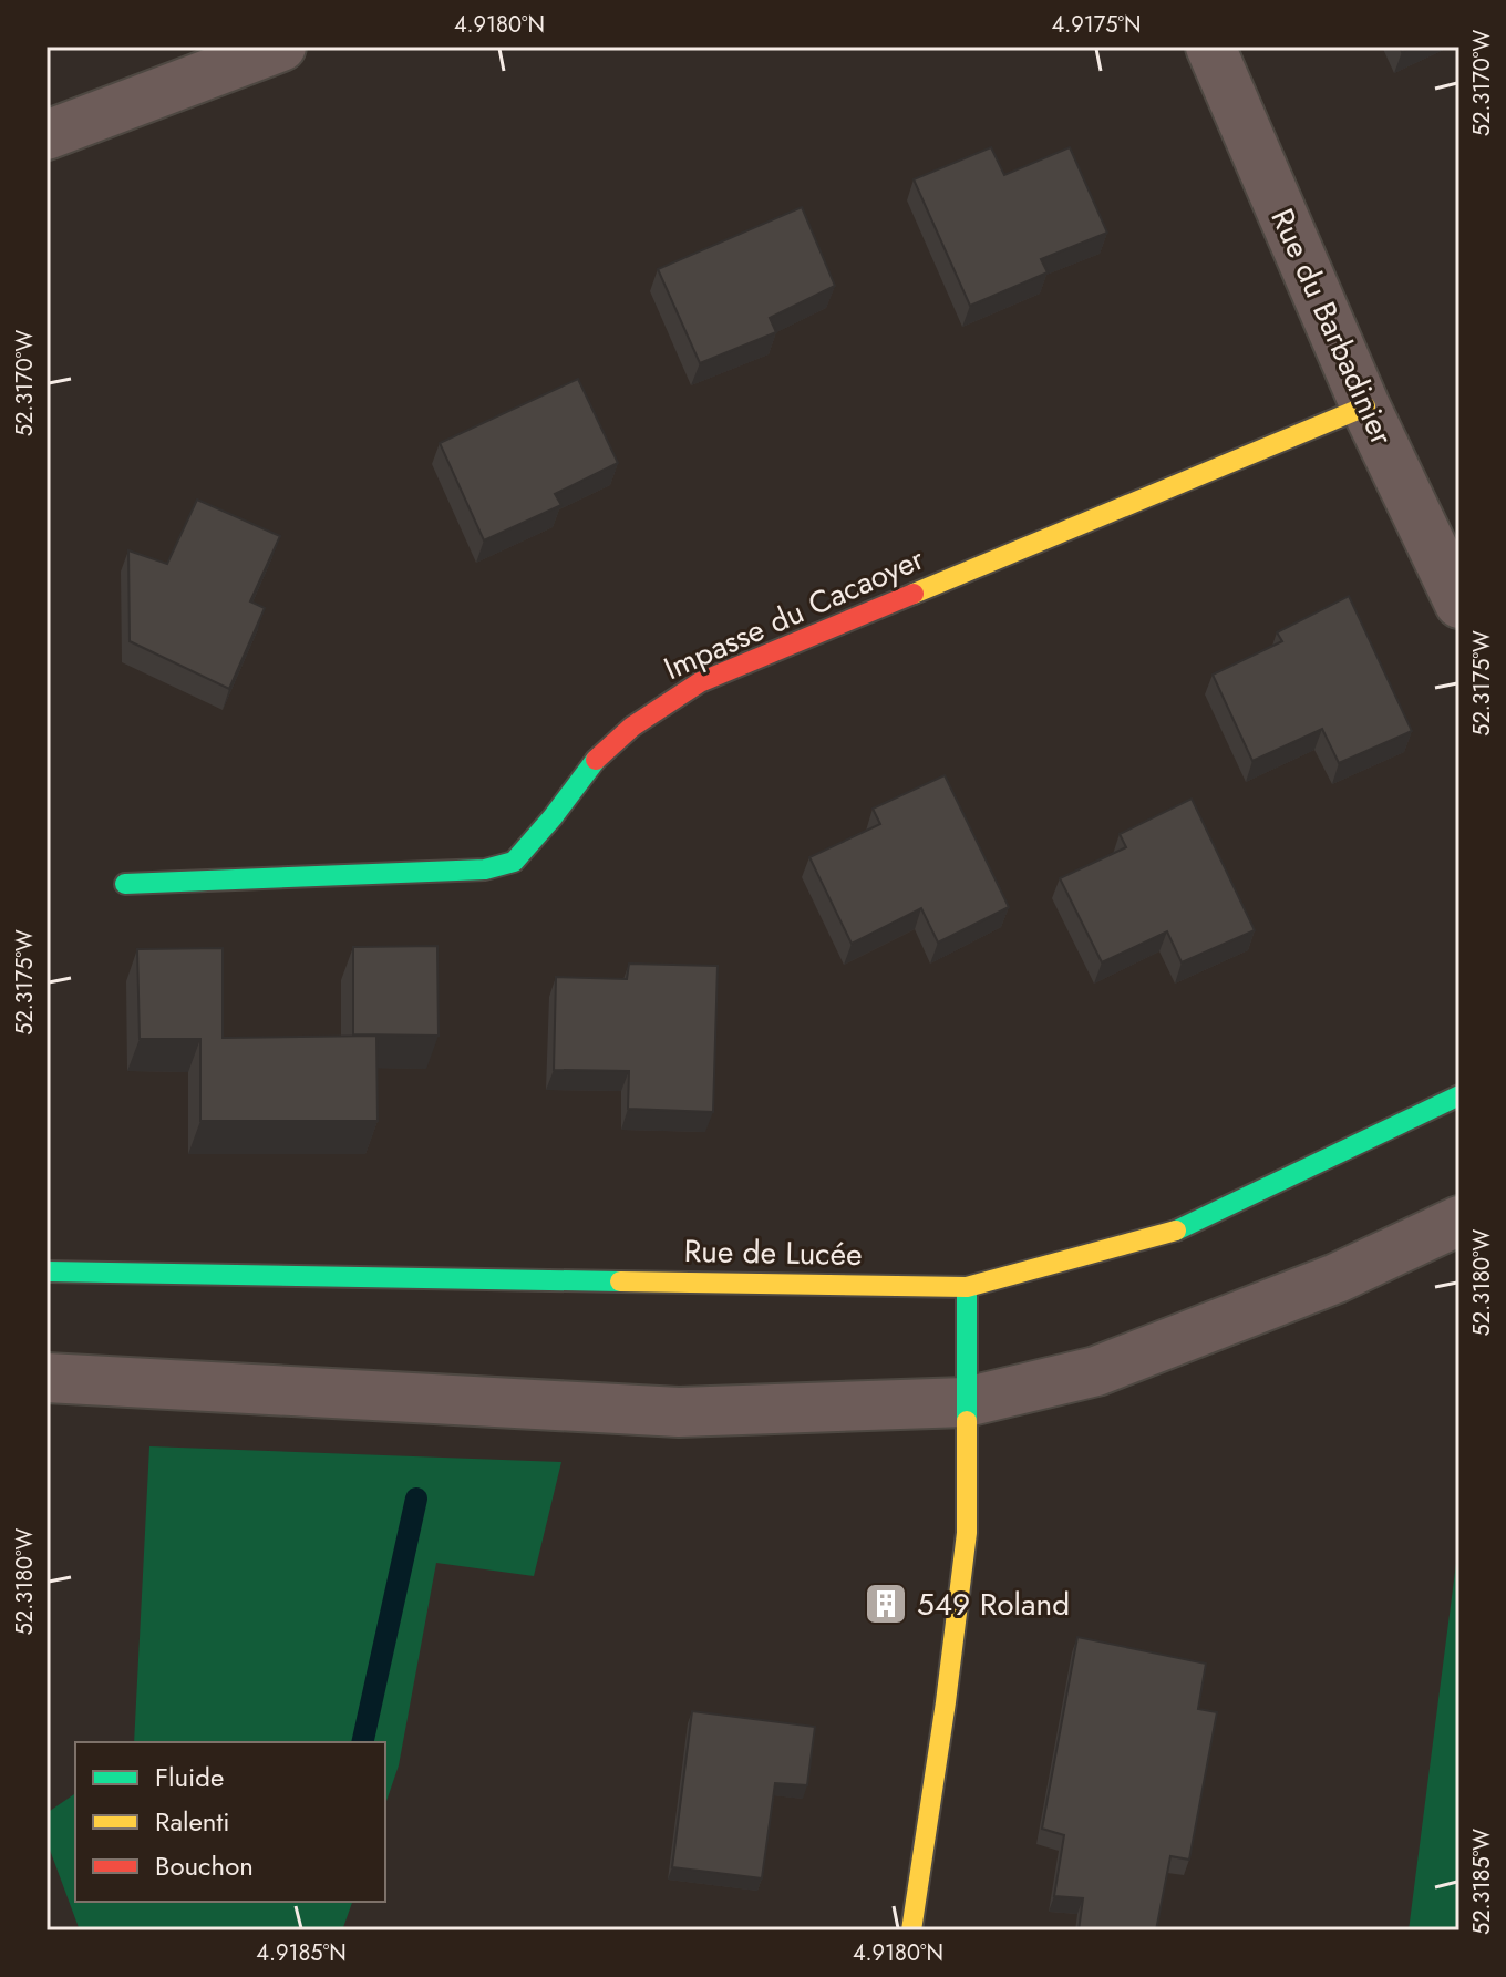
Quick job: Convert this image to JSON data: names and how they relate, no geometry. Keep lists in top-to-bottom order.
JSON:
{
  "streets": {
    "street": ["Rue du Barbadinier", "Impasse du Cacaoyer", "Rue de Lucée"]
  },
  "crossings": [
    ["Rue du Barbadinier", "Impasse du Cacaoyer"]
  ],
  "places": {
    "building": ["549 Roland"]
  },
  "legend": ["Fluide", "Ralenti", "Bouchon"],
  "coordinates": [
    "4.9180°N",
    "4.9175°N",
    "52.3170°W",
    "52.3175°W",
    "52.3180°W",
    "52.3185°W",
    "4.9185°N"
  ]
}
